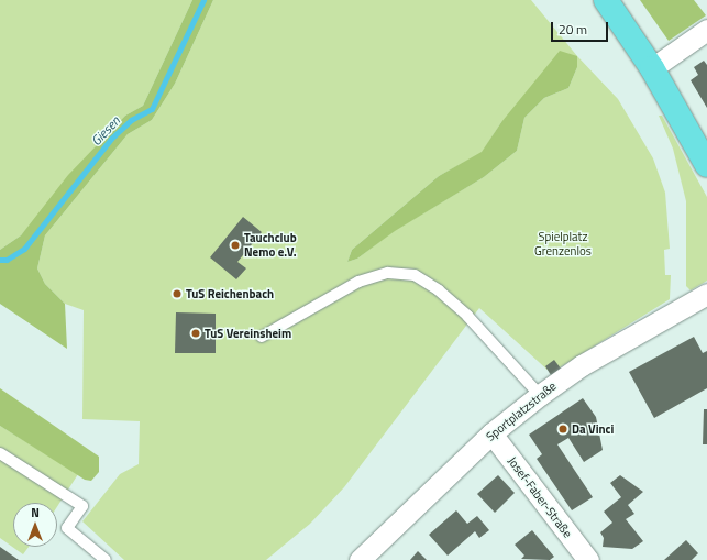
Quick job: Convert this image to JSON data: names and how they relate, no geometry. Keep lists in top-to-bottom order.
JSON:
{
  "streets": {
    "street": ["Sportplatzstraße", "Josef-Faber-Straße"]
  },
  "crossings": [
    ["Sportplatzstraße", "Josef-Faber-Straße"]
  ],
  "water": ["Giesen"],
  "parks": ["Spielplatz Grenzenlos"],
  "places": [
    "Tauchclub Nemo e.V.",
    "TuS Reichenbach",
    "TuS Vereinsheim",
    "Da Vinci"
  ],
  "scale_bar": "20 m",
  "north": "top"
}
